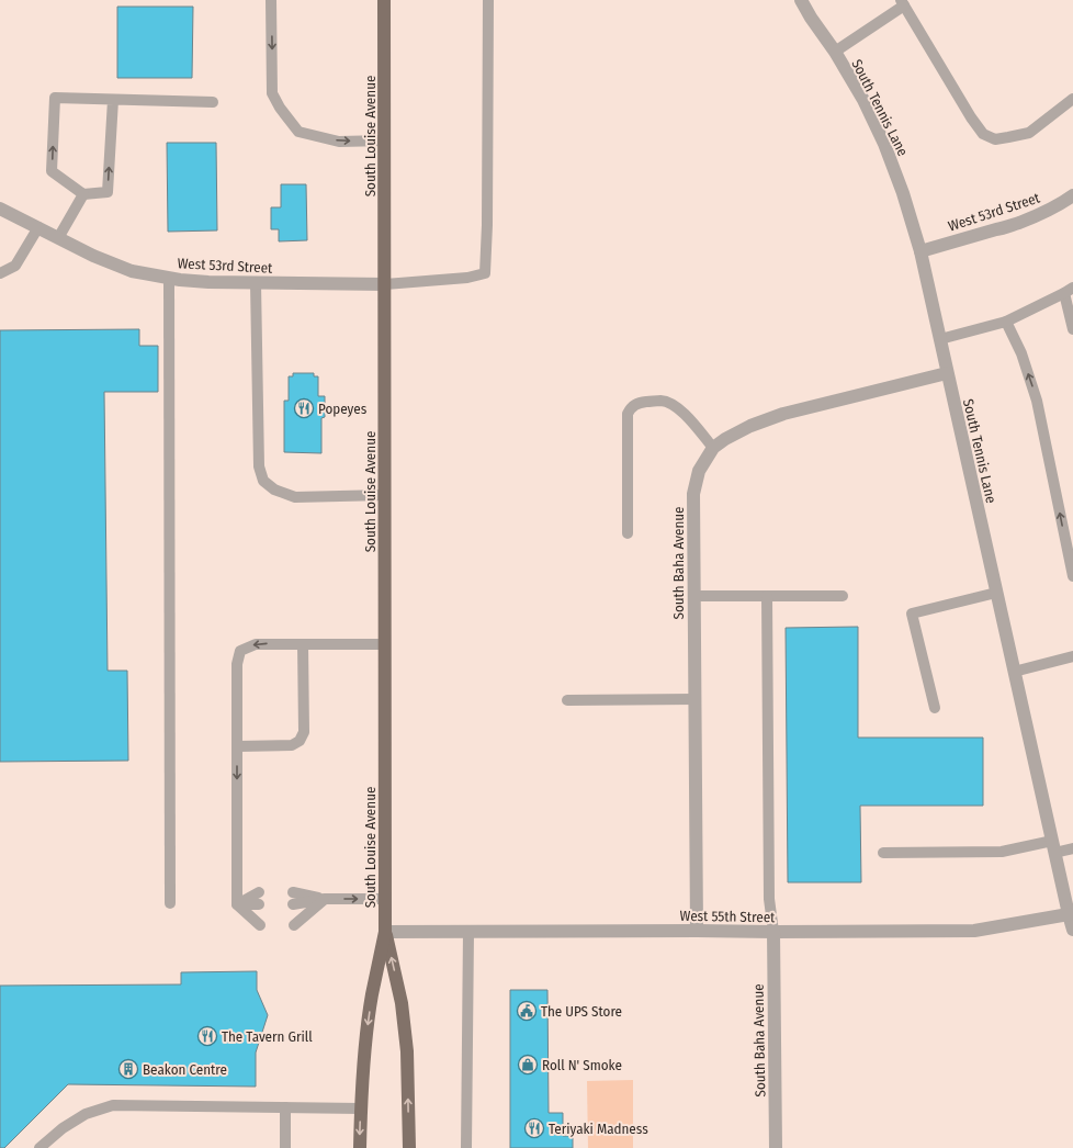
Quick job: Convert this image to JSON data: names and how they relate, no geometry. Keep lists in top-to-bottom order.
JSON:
{
  "streets": {
    "main road": ["South Louise Avenue"],
    "street": [
      "South Tennis Lane",
      "West 53rd Street",
      "South Baha Avenue",
      "West 55th Street"
    ]
  },
  "crossings": [
    ["South Tennis Lane", "West 53rd Street"],
    ["South Tennis Lane", "South Baha Avenue"],
    ["South Tennis Lane", "West 55th Street"],
    ["South Louise Avenue", "West 53rd Street"],
    ["South Louise Avenue", "West 55th Street"],
    ["South Baha Avenue", "West 55th Street"]
  ],
  "places": {
    "restaurant": ["Popeyes", "The Tavern Grill", "Teriyaki Madness"],
    "public building": ["The UPS Store"],
    "shop": ["Roll N' Smoke"],
    "building": ["Beakon Centre"]
  }
}
